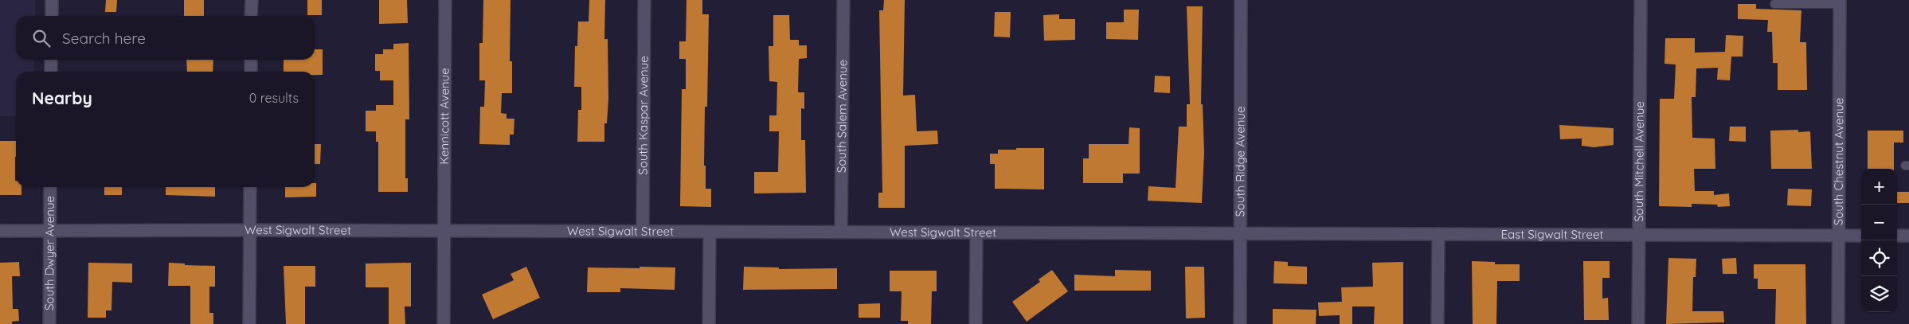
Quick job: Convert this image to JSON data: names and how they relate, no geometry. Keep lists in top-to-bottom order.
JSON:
{
  "streets": {
    "street": [
      "Kennicott Avenue",
      "South Kaspar Avenue",
      "South Salem Avenue",
      "South Chestnut Avenue",
      "South Ridge Avenue",
      "South Mitchell Avenue",
      "West Sigwalt Street",
      "East Sigwalt Street",
      "South Dwyer Avenue"
    ]
  },
  "crossings": [
    ["Kennicott Avenue", "West Sigwalt Street"],
    ["South Kaspar Avenue", "West Sigwalt Street"],
    ["South Salem Avenue", "West Sigwalt Street"],
    ["South Chestnut Avenue", "East Sigwalt Street"],
    ["South Ridge Avenue", "West Sigwalt Street"],
    ["South Ridge Avenue", "East Sigwalt Street"],
    ["South Mitchell Avenue", "East Sigwalt Street"],
    ["West Sigwalt Street", "East Sigwalt Street"],
    ["West Sigwalt Street", "South Dwyer Avenue"]
  ],
  "page": {
    "search": "Search here",
    "heading": ["Nearby", "0 results"],
    "map_buttons": ["+", "−"]
  }
}
